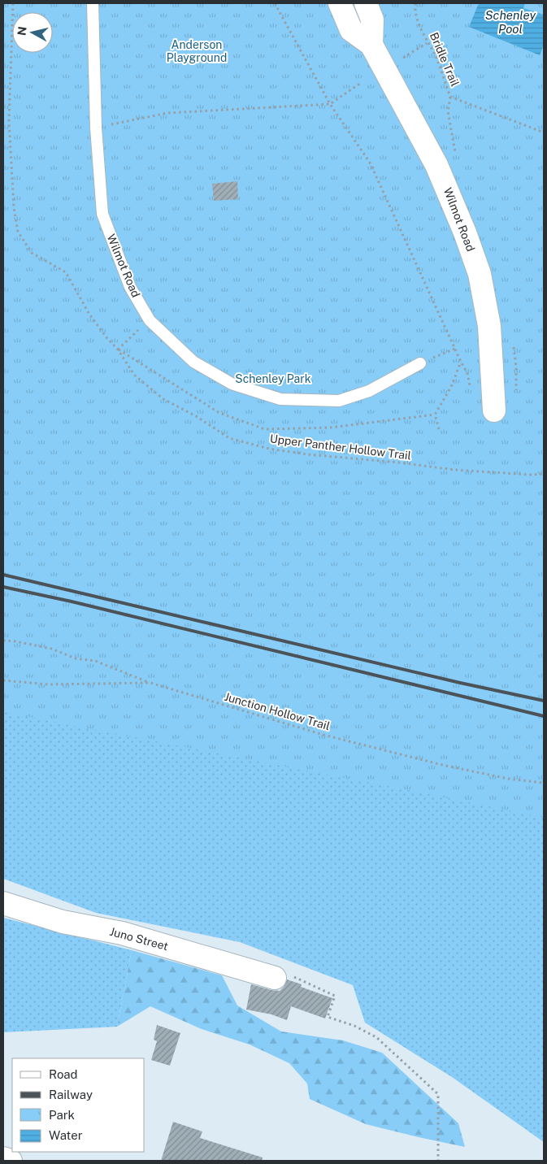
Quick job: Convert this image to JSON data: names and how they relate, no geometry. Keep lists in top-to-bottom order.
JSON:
{
  "streets": {
    "main road": ["Wilmot Road", "Juno Street"],
    "path": ["Bridle Trail", "Upper Panther Hollow Trail", "Junction Hollow Trail"]
  },
  "water": ["Schenley Pool"],
  "parks": ["Anderson Playground", "Schenley Park"],
  "legend": [
    "Road",
    "Railway",
    "Park",
    "Water"
  ],
  "north": "left"
}
